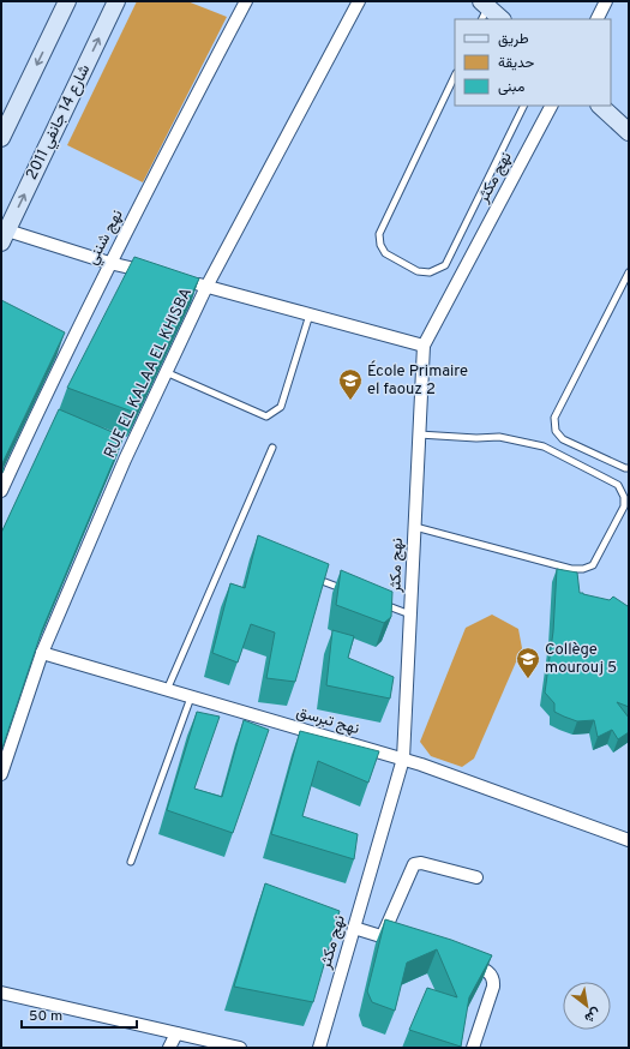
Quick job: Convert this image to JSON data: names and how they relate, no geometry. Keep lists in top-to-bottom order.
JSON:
{
  "streets": {
    "street": [
      "شارع 14 جانفي 2011",
      "نهج مكثر",
      "نهج شنني",
      "RUE EL KALAA EL KHISBA",
      "نهج تبرسق"
    ]
  },
  "crossings": [
    ["نهج مكثر", "نهج تبرسق"],
    ["RUE EL KALAA EL KHISBA", "نهج تبرسق"]
  ],
  "places": {
    "school or university": ["École Primaire el faouz 2", "Collège mourouj 5"]
  },
  "legend": ["طريق", "حديقة", "مبنى"],
  "scale_bar": "50 m",
  "north": "bottom right"
}
